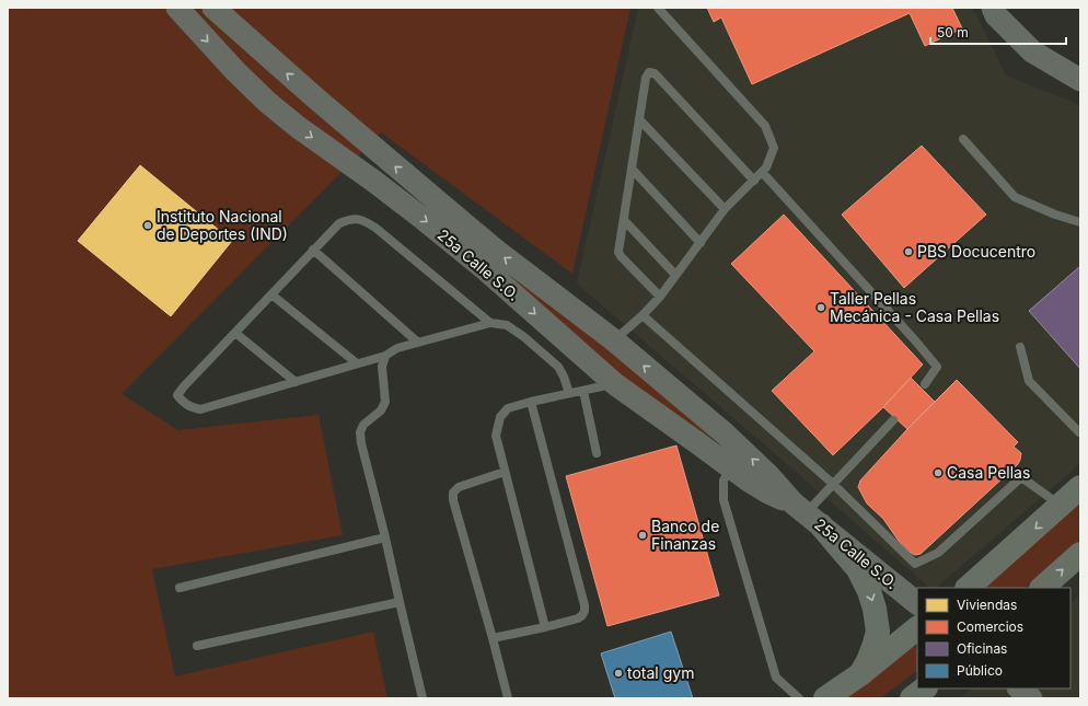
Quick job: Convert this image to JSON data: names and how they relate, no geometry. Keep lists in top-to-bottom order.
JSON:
{
  "streets": {
    "street": ["25a Calle S.O."]
  },
  "places": [
    "Instituto Nacional de Deportes (IND)",
    "PBS Docucentro",
    "Taller Pellas Mecánica - Casa Pellas",
    "Casa Pellas",
    "Banco de Finanzas",
    "total gym"
  ],
  "legend": [
    "Viviendas",
    "Comercios",
    "Oficinas",
    "Público"
  ],
  "scale_bar": "50 m"
}
